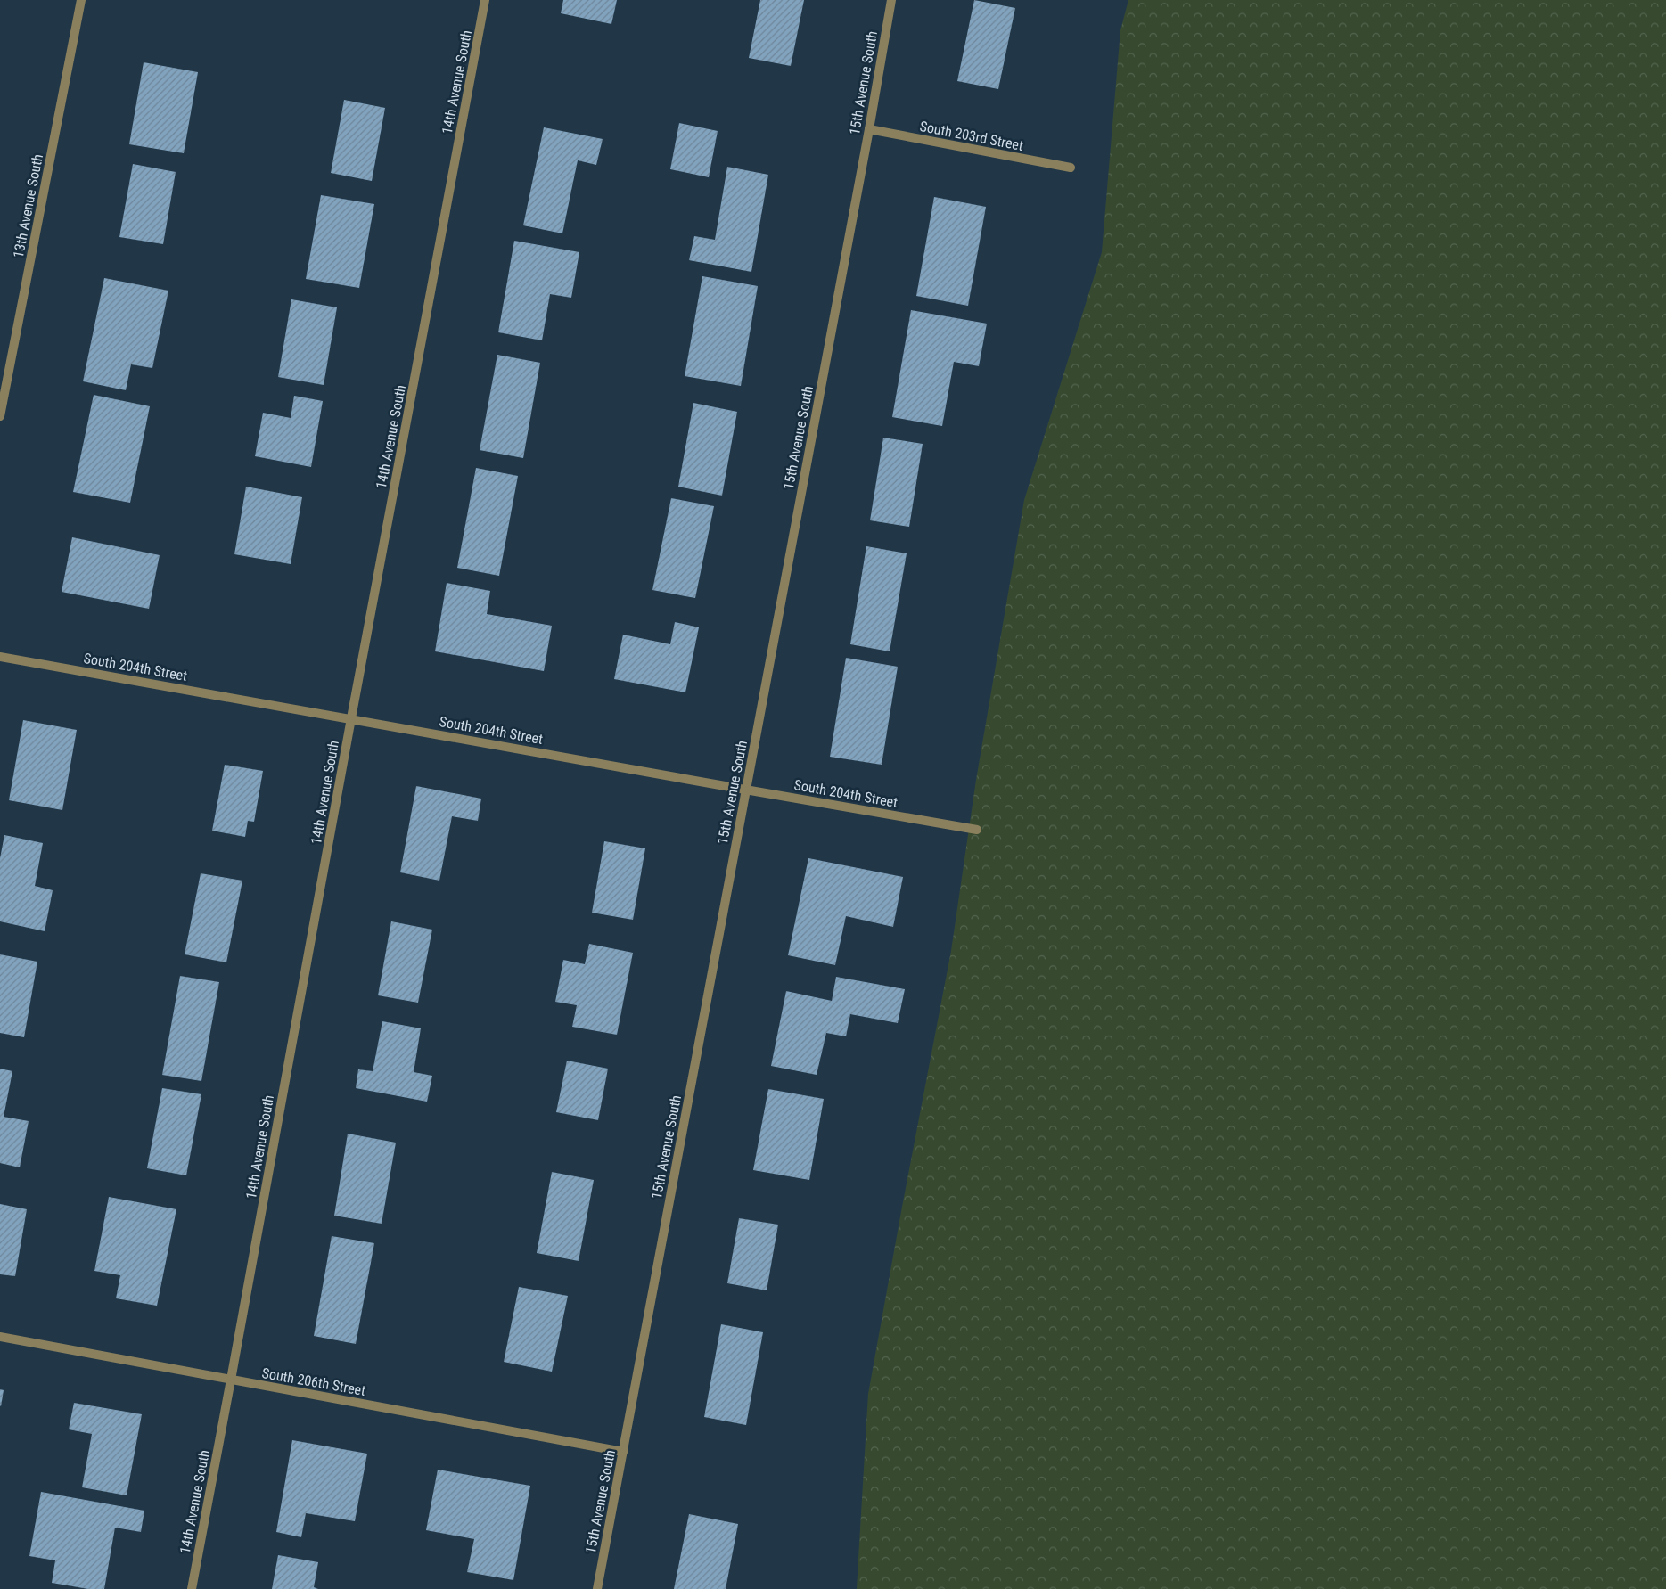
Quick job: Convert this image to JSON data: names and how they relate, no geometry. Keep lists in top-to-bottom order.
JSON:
{
  "streets": {
    "street": [
      "14th Avenue South",
      "15th Avenue South",
      "South 203rd Street",
      "13th Avenue South",
      "South 204th Street",
      "South 206th Street"
    ]
  },
  "crossings": [
    ["14th Avenue South", "South 204th Street"],
    ["14th Avenue South", "South 206th Street"],
    ["15th Avenue South", "South 203rd Street"],
    ["15th Avenue South", "South 204th Street"],
    ["15th Avenue South", "South 206th Street"]
  ]
}
